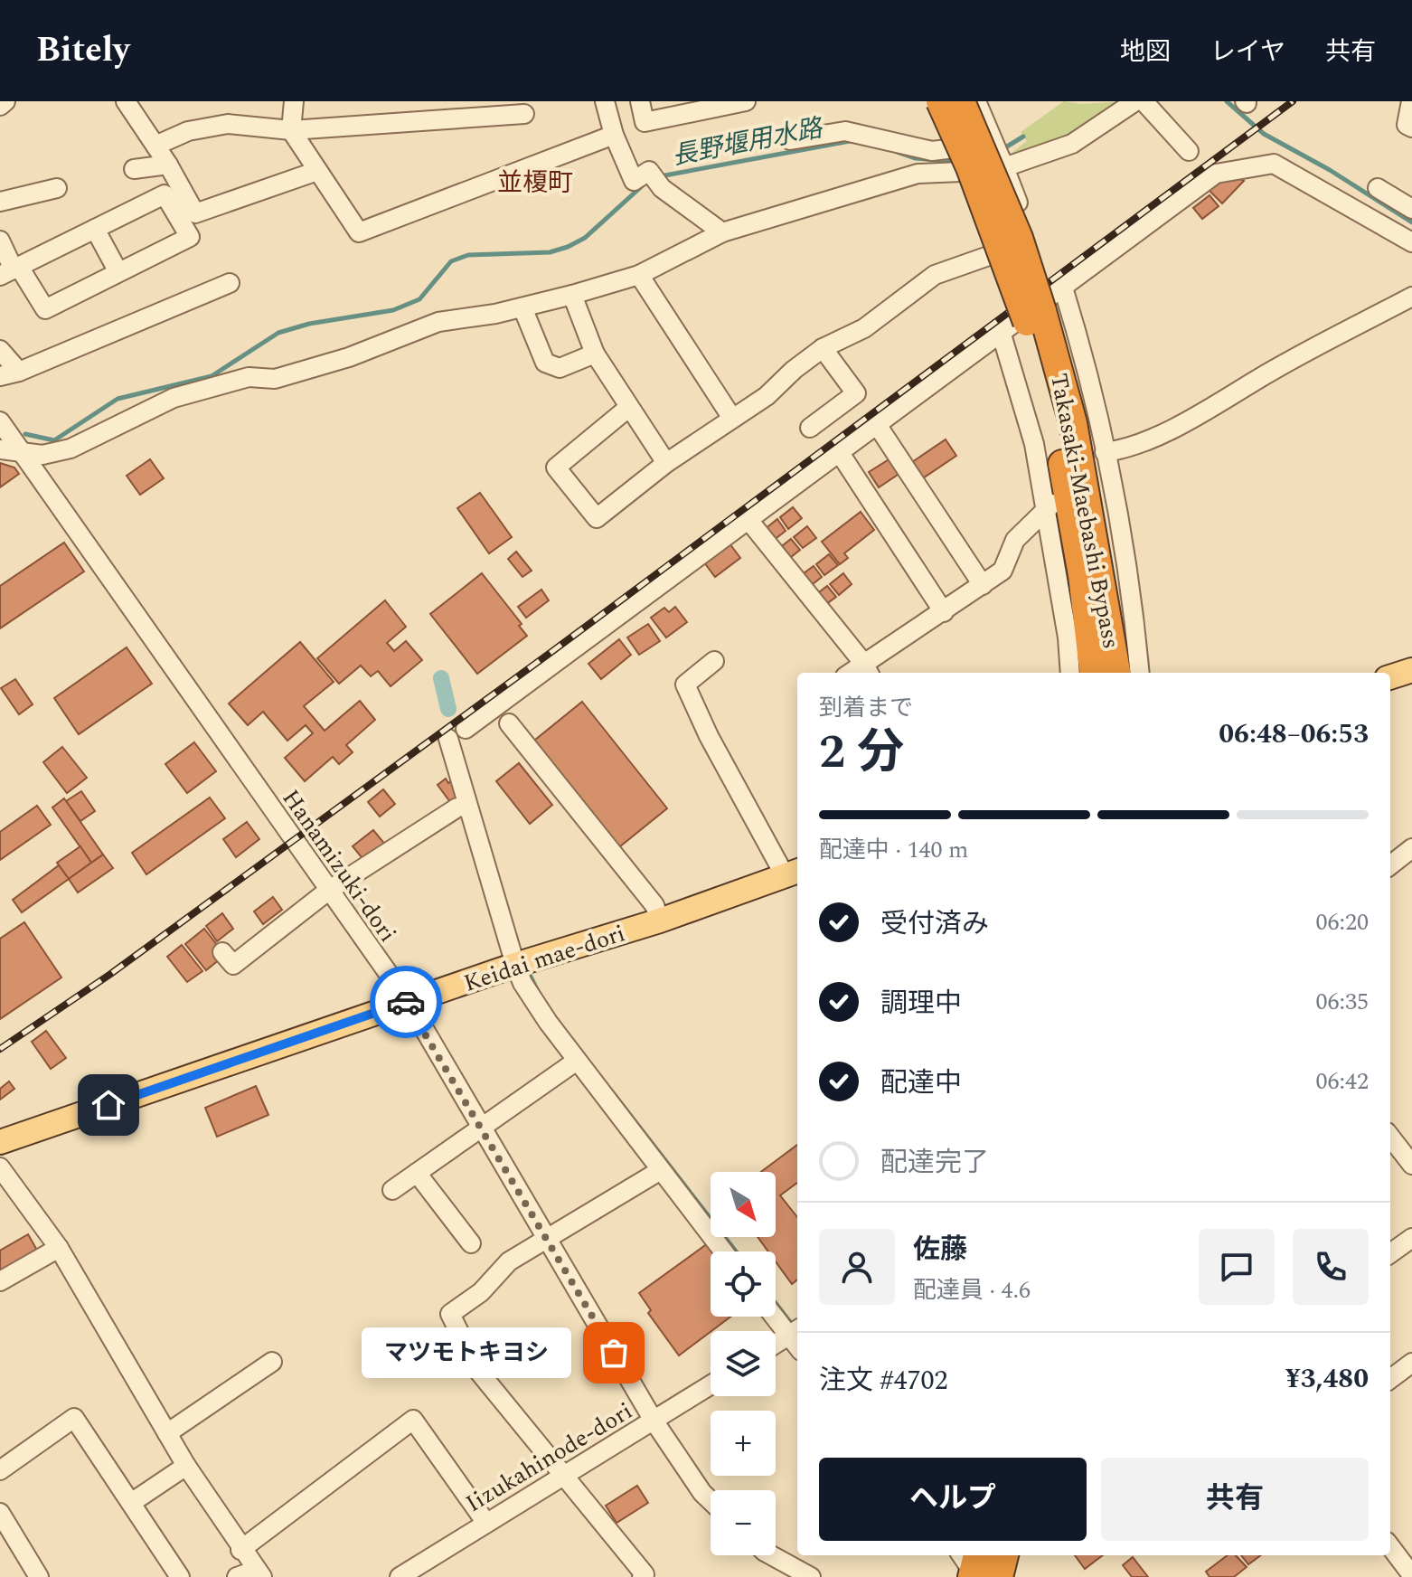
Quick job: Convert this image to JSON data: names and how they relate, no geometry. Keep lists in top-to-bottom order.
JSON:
{
  "streets": {
    "highway": ["Takasaki-Maebashi Bypass"],
    "main road": ["Keidai mae-dori"],
    "street": ["Hanamizuki-dori", "Iizukahinode-dori"]
  },
  "crossings": [
    ["Hanamizuki-dori", "Keidai mae-dori"],
    ["Hanamizuki-dori", "Iizukahinode-dori"]
  ],
  "districts": ["並榎町"],
  "water": ["長野堰用水路"],
  "places": ["マツモトキヨシ"],
  "north": "bottom right",
  "page": {
    "header": "Bitely",
    "nav": ["地図", "レイヤ", "共有"],
    "heading": ["2 分", "到着まで", "06:48–06:53"],
    "panel": [
      "佐藤",
      "配達員 · 4.6",
      "注文 #4702",
      "¥3,480"
    ],
    "bar": "配達中 · 140 m",
    "list": [
      ["受付済み", "06:20"],
      ["調理中", "06:35"],
      ["配達中", "06:42"],
      "配達完了"
    ],
    "map_buttons": ["+", "−"],
    "bubble": "マツモトキヨシ",
    "buttons": ["ヘルプ", "共有"]
  }
}
